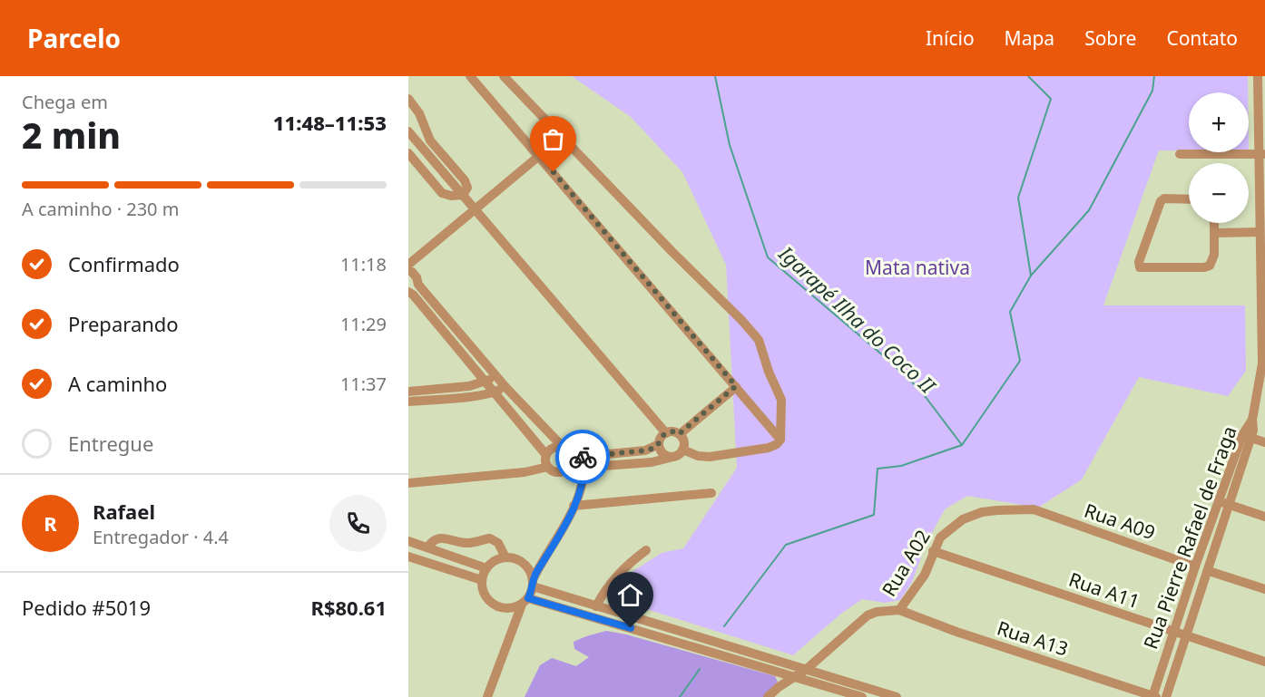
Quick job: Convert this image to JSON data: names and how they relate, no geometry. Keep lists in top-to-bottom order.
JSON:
{
  "streets": {
    "street": [
      "Rua A09",
      "Rua Pierre Rafael de Fraga",
      "Rua A02",
      "Rua A11",
      "Rua A13"
    ]
  },
  "crossings": [
    ["Rua A09", "Rua Pierre Rafael de Fraga"],
    ["Rua A09", "Rua A02"],
    ["Rua Pierre Rafael de Fraga", "Rua A11"],
    ["Rua Pierre Rafael de Fraga", "Rua A13"],
    ["Rua A02", "Rua A11"],
    ["Rua A02", "Rua A13"]
  ],
  "water": ["Igarapé Ilha do Coco II"],
  "parks": ["Mata nativa"],
  "page": {
    "header": "Parcelo",
    "nav": [
      "Início",
      "Mapa",
      "Sobre",
      "Contato"
    ],
    "heading": ["2 min", "Chega em", "11:48–11:53"],
    "panel": [
      "Rafael",
      "Entregador · 4.4",
      "Pedido #5019",
      "R$80.61"
    ],
    "map_buttons": ["+", "−"],
    "bar": "A caminho · 230 m",
    "list": [
      ["Confirmado", "11:18"],
      ["Preparando", "11:29"],
      ["A caminho", "11:37"],
      "Entregue"
    ],
    "round": "R"
  }
}
